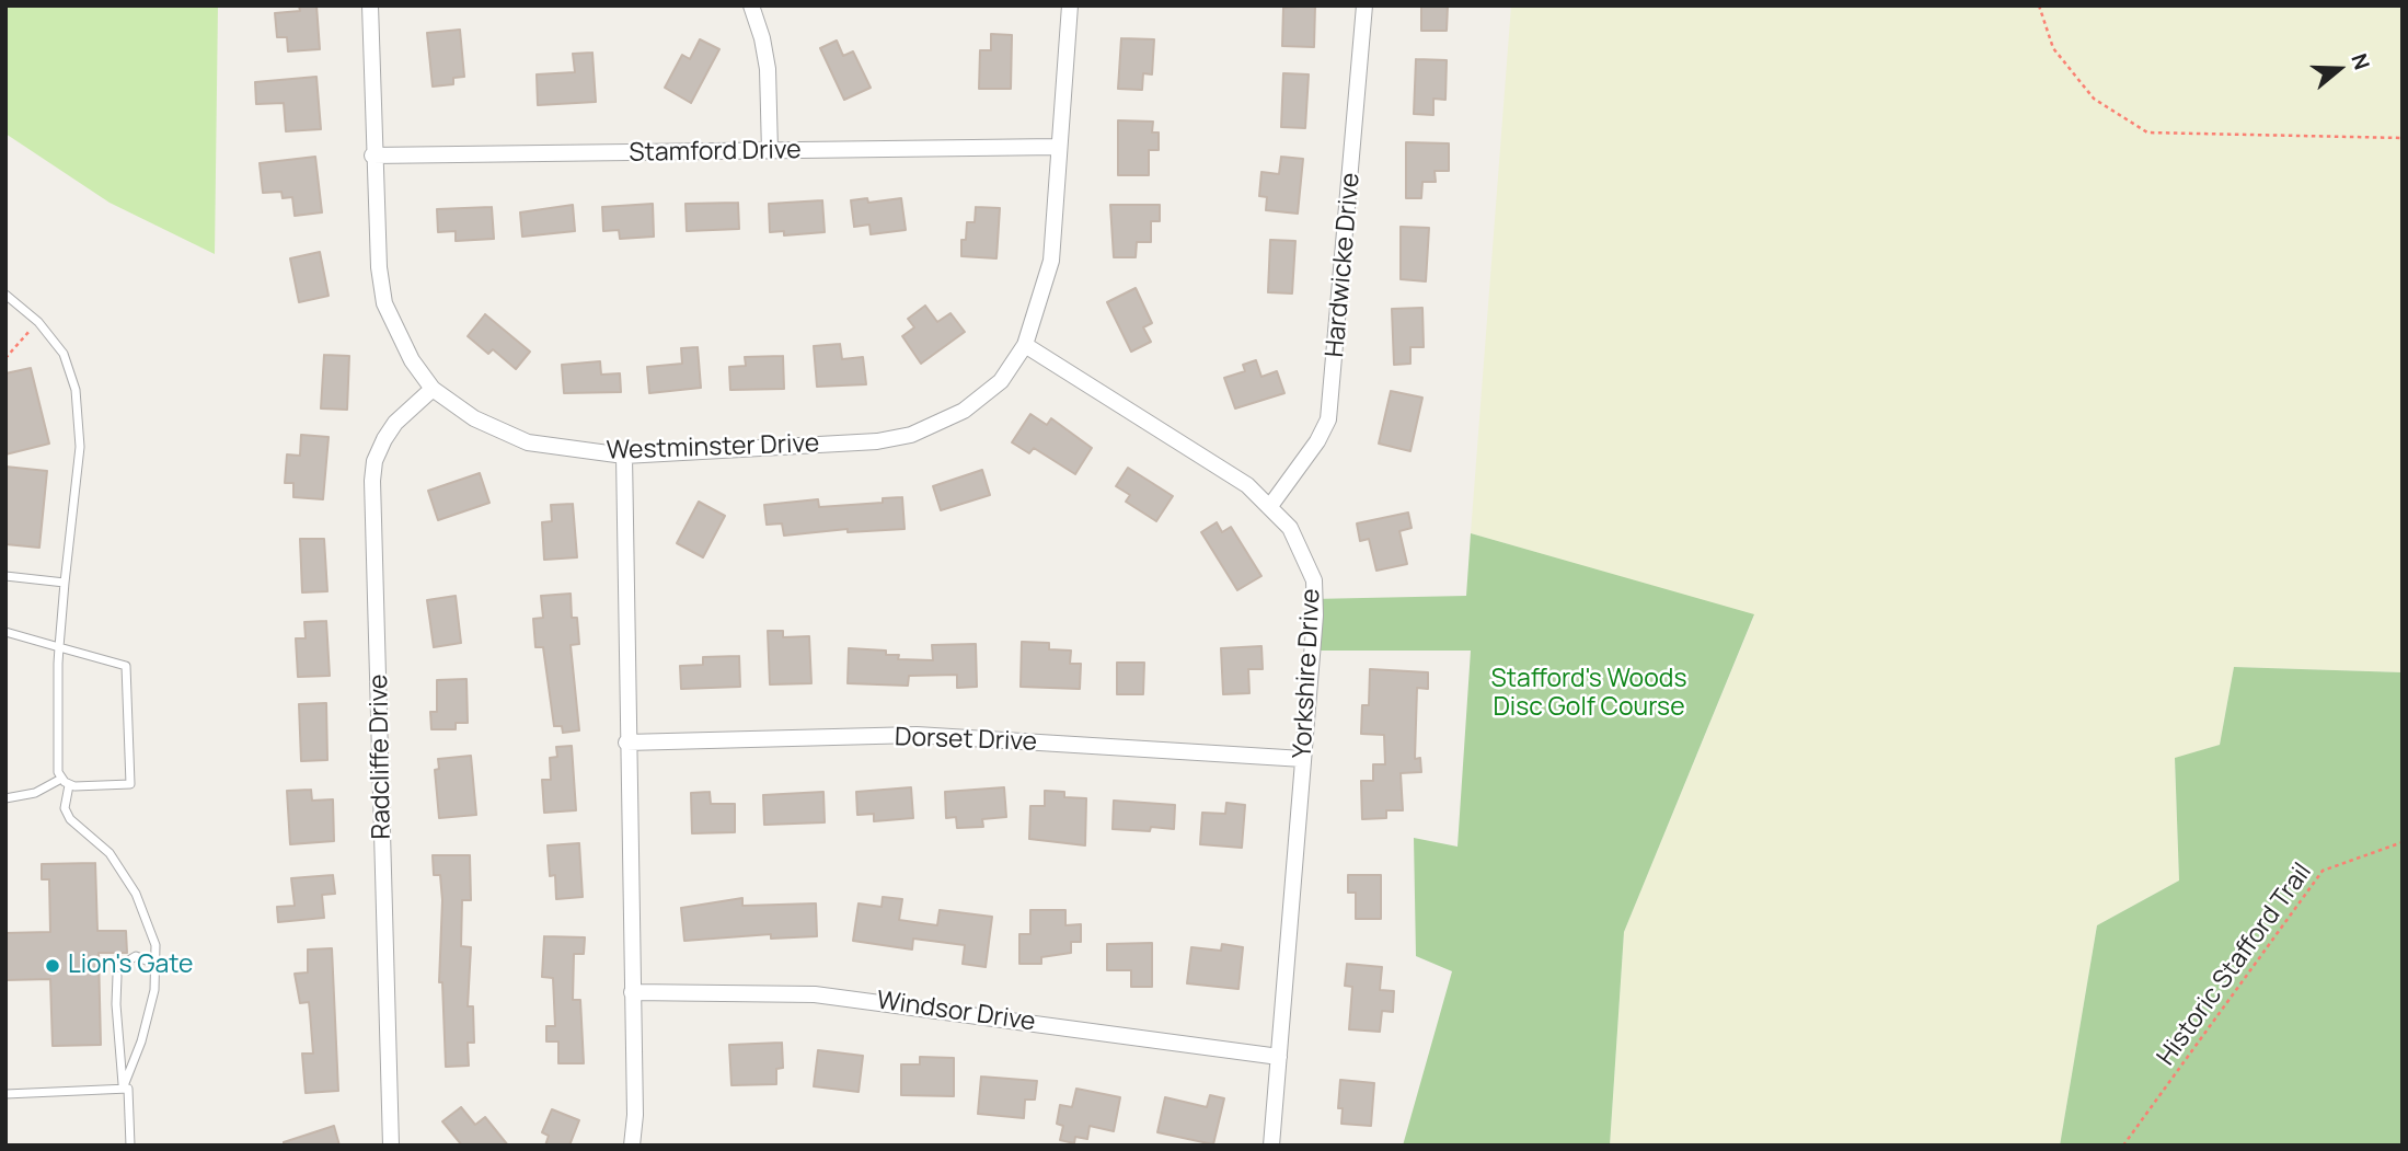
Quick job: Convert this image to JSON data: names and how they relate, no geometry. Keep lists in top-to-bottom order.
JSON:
{
  "streets": {
    "street": [
      "Stamford Drive",
      "Hardwicke Drive",
      "Westminster Drive",
      "Yorkshire Drive",
      "Dorset Drive",
      "Radcliffe Drive",
      "Windsor Drive"
    ],
    "path": ["Historic Stafford Trail"]
  },
  "crossings": [
    ["Stamford Drive", "Westminster Drive"],
    ["Hardwicke Drive", "Yorkshire Drive"],
    ["Westminster Drive", "Yorkshire Drive"],
    ["Westminster Drive", "Radcliffe Drive"],
    ["Yorkshire Drive", "Dorset Drive"],
    ["Yorkshire Drive", "Windsor Drive"]
  ],
  "parks": ["Stafford's Woods Disc Golf Course"],
  "places": ["Lion's Gate"],
  "north": "right"
}
